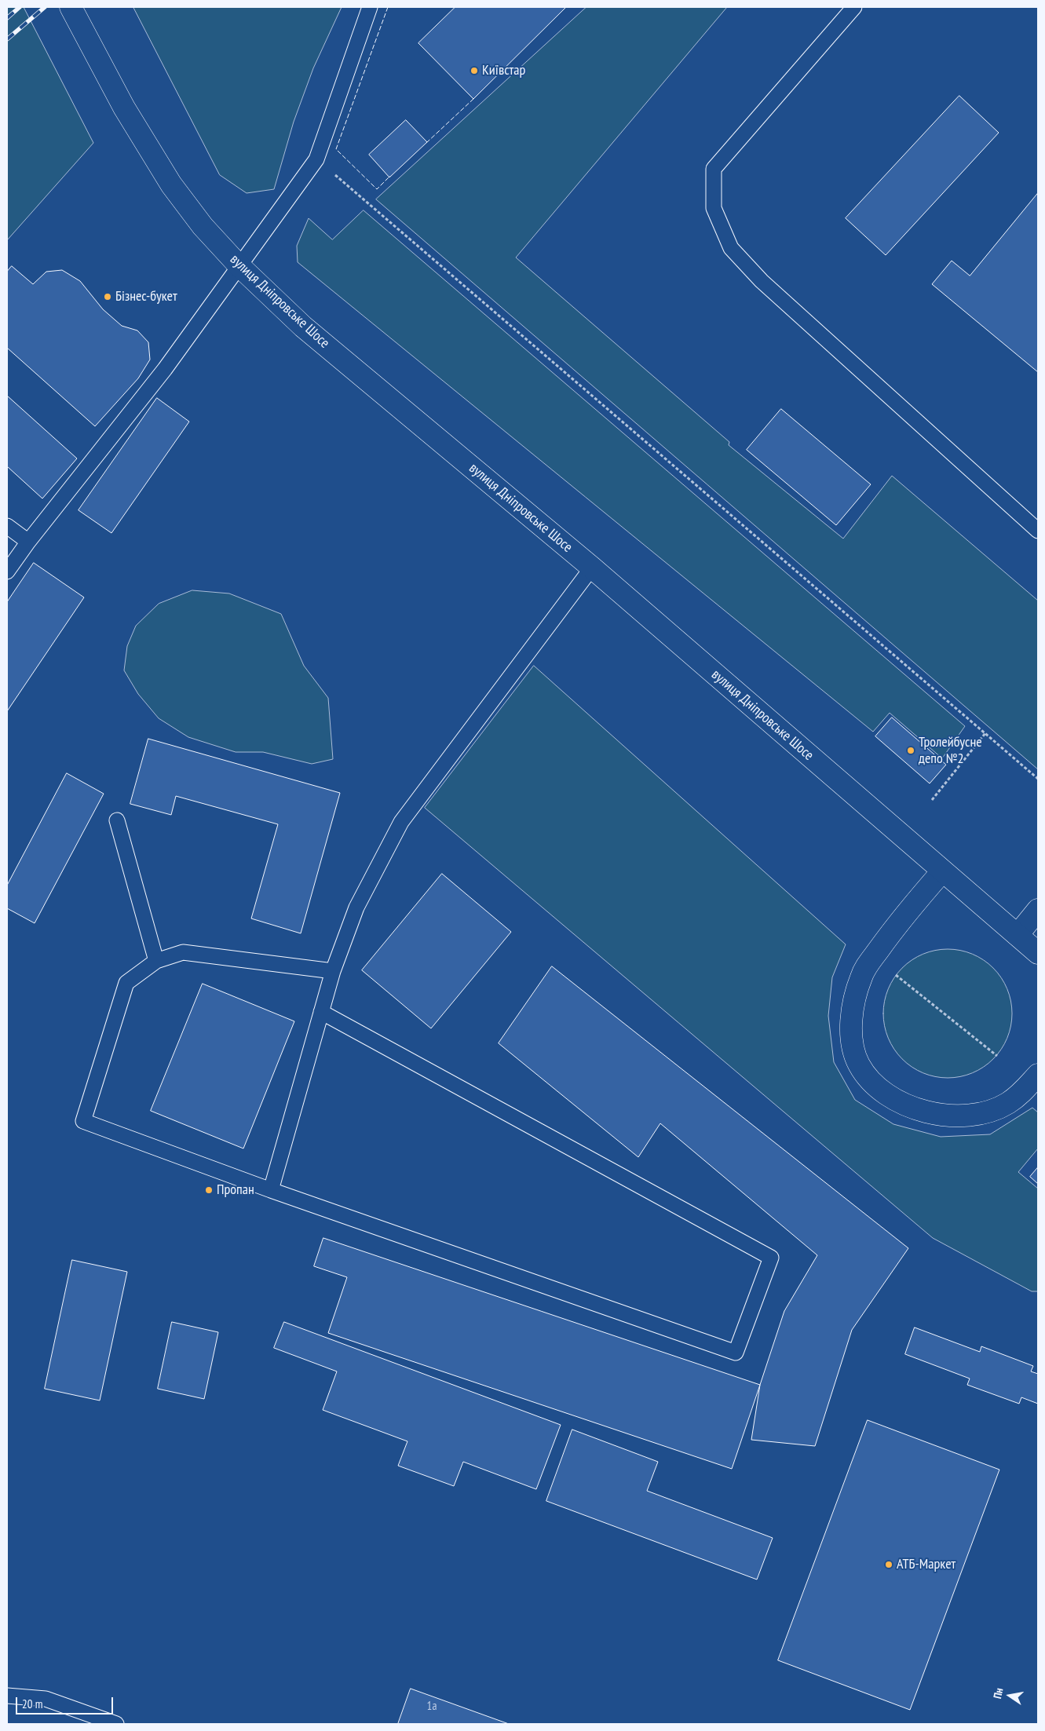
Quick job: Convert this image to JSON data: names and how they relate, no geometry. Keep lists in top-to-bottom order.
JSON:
{
  "streets": {
    "main road": ["вулиця Дніпровське Шосе"]
  },
  "places": [
    "Київстар",
    "Бізнес-букет",
    "Тролейбусне депо №2",
    "Пропан",
    "АТБ-Маркет"
  ],
  "house_numbers": ["1а"],
  "scale_bar": "20 m",
  "north": "left"
}
